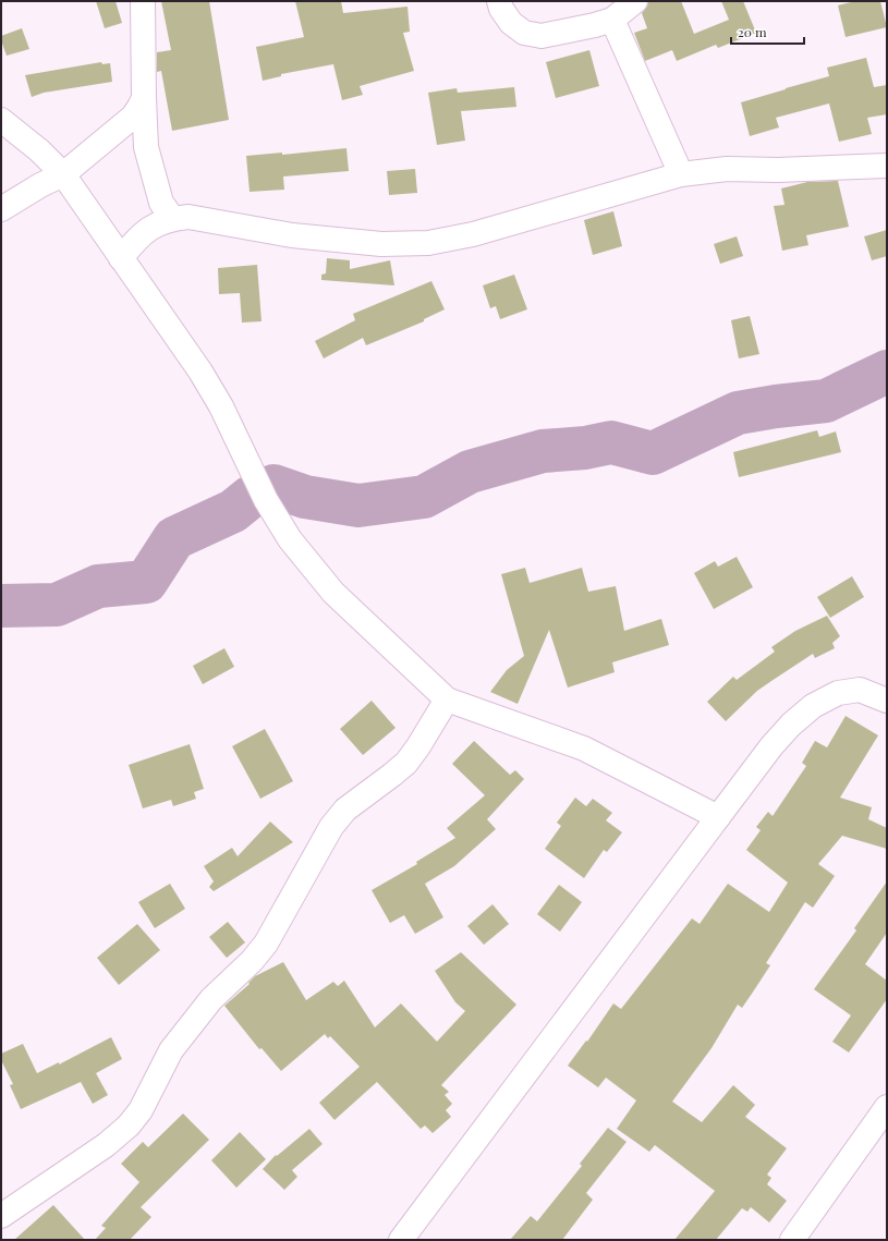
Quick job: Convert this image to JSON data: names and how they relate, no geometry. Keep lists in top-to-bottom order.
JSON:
{
  "scale_bar": "20 m"
}
